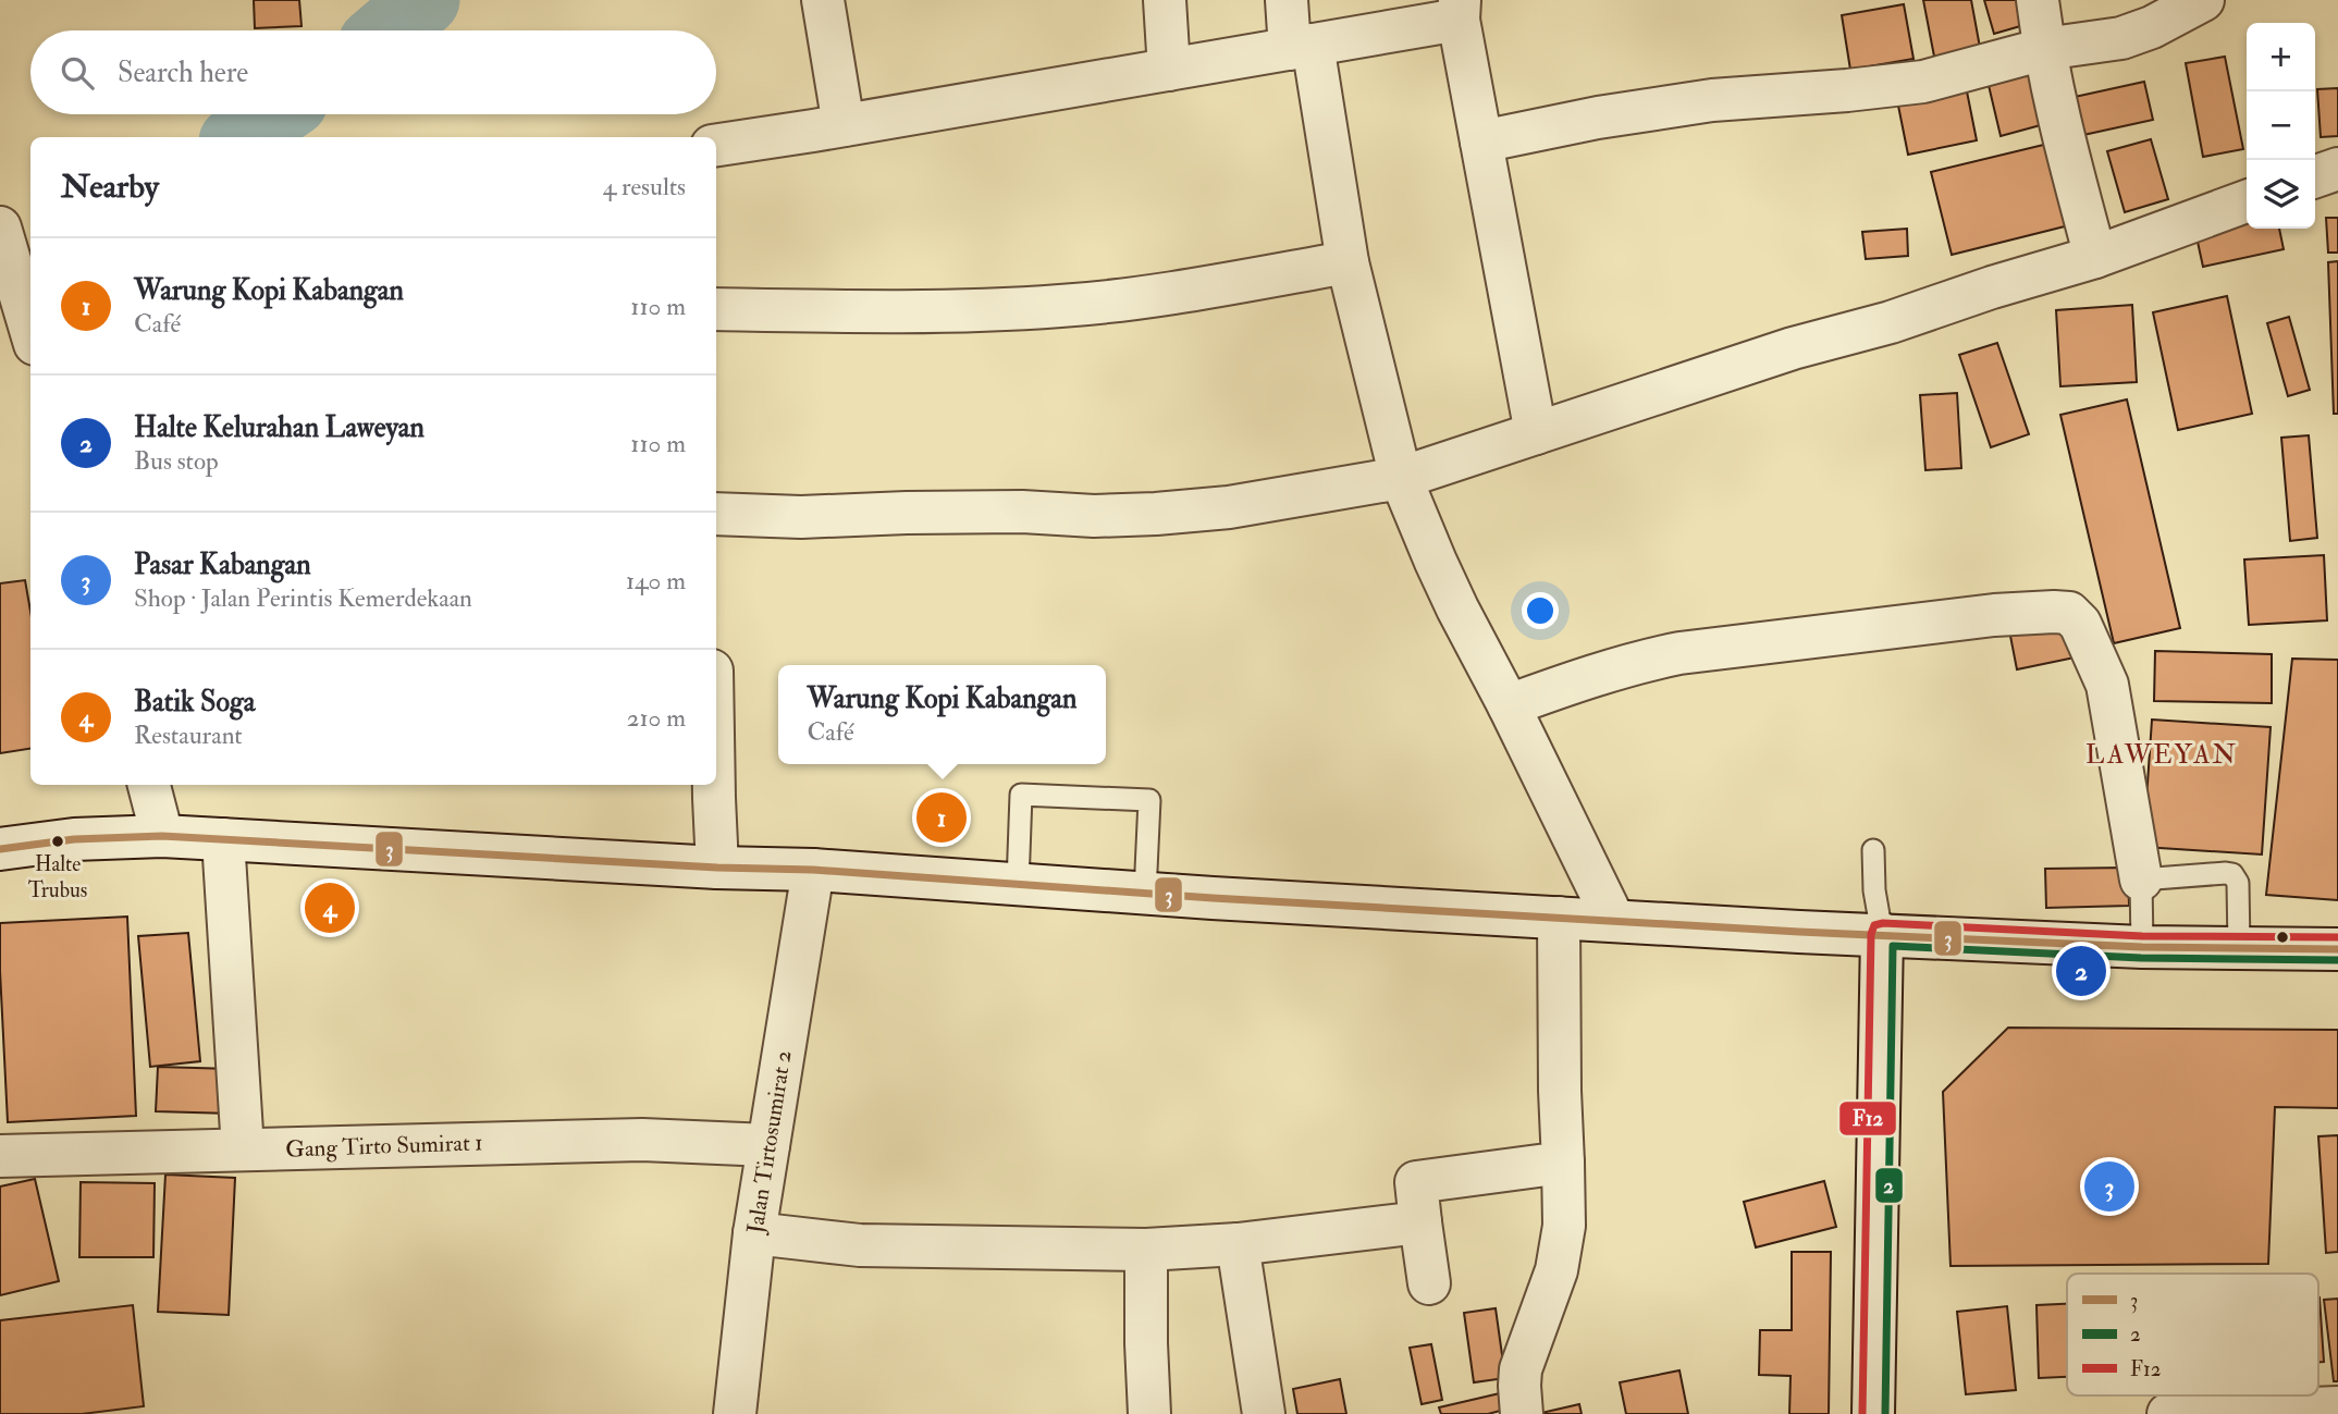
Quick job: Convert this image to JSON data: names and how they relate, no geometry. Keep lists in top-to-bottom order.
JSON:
{
  "streets": {
    "street": ["Jalan Tirtosumirat 2", "Gang Tirto Sumirat 1"]
  },
  "crossings": [
    ["Jalan Tirtosumirat 2", "Gang Tirto Sumirat 1"]
  ],
  "districts": ["LAWEYAN"],
  "places": ["Halte Trubus"],
  "lines": ["transit line 3", "transit line F12", "transit line 2"],
  "legend": ["3", "2", "F12"],
  "page": {
    "map_buttons": ["+", "−"],
    "search": "Search here",
    "heading": ["Nearby", "4 results"],
    "list": [
      {
        "mark": "1",
        "name": "Warung Kopi Kabangan",
        "note": "Café",
        "value": "110 m"
      },
      {
        "mark": "2",
        "name": "Halte Kelurahan Laweyan",
        "note": "Bus stop",
        "value": "110 m"
      },
      {
        "mark": "3",
        "name": "Pasar Kabangan",
        "note": "Shop · Jalan Perintis Kemerdekaan",
        "value": "140 m"
      },
      {
        "mark": "4",
        "name": "Batik Soga",
        "note": "Restaurant",
        "value": "210 m"
      }
    ],
    "popup": ["Warung Kopi Kabangan", "Café"],
    "pins": [
      "1",
      "4",
      "2",
      "3"
    ]
  }
}
